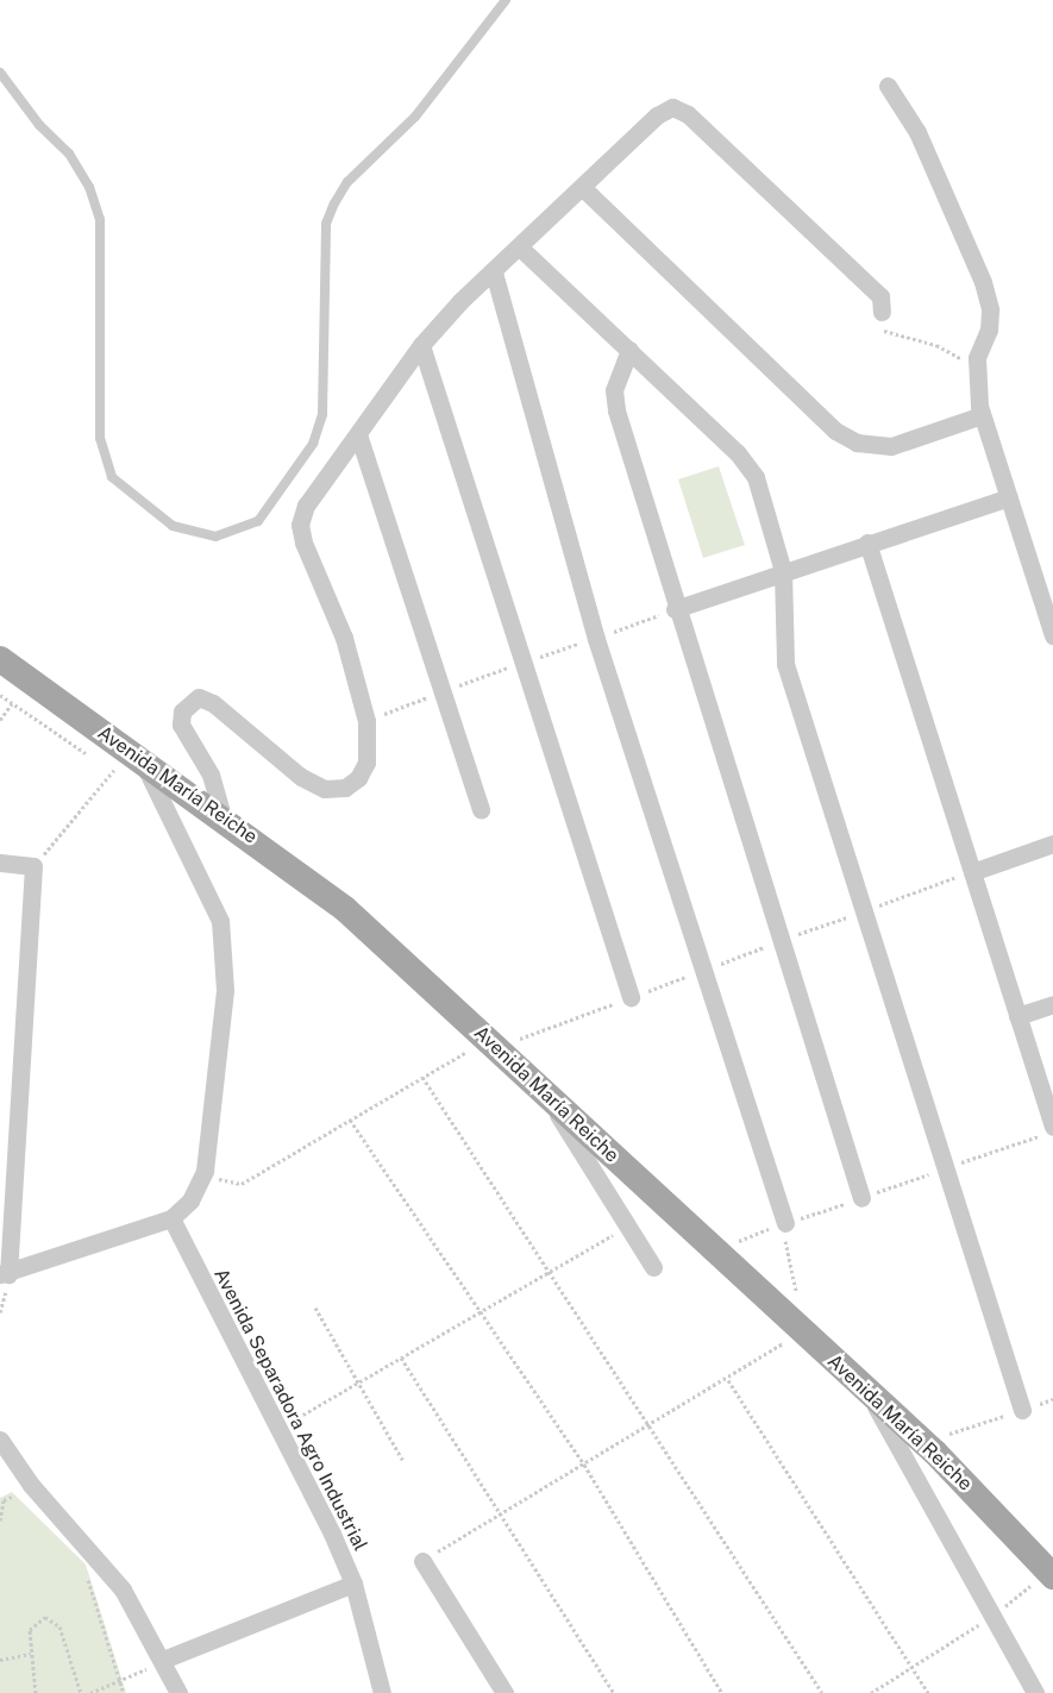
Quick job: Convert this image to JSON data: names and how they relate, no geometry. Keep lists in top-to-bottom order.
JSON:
{
  "streets": {
    "main road": ["Avenida María Reiche"],
    "street": ["Avenida Separadora Agro Industrial"]
  }
}
